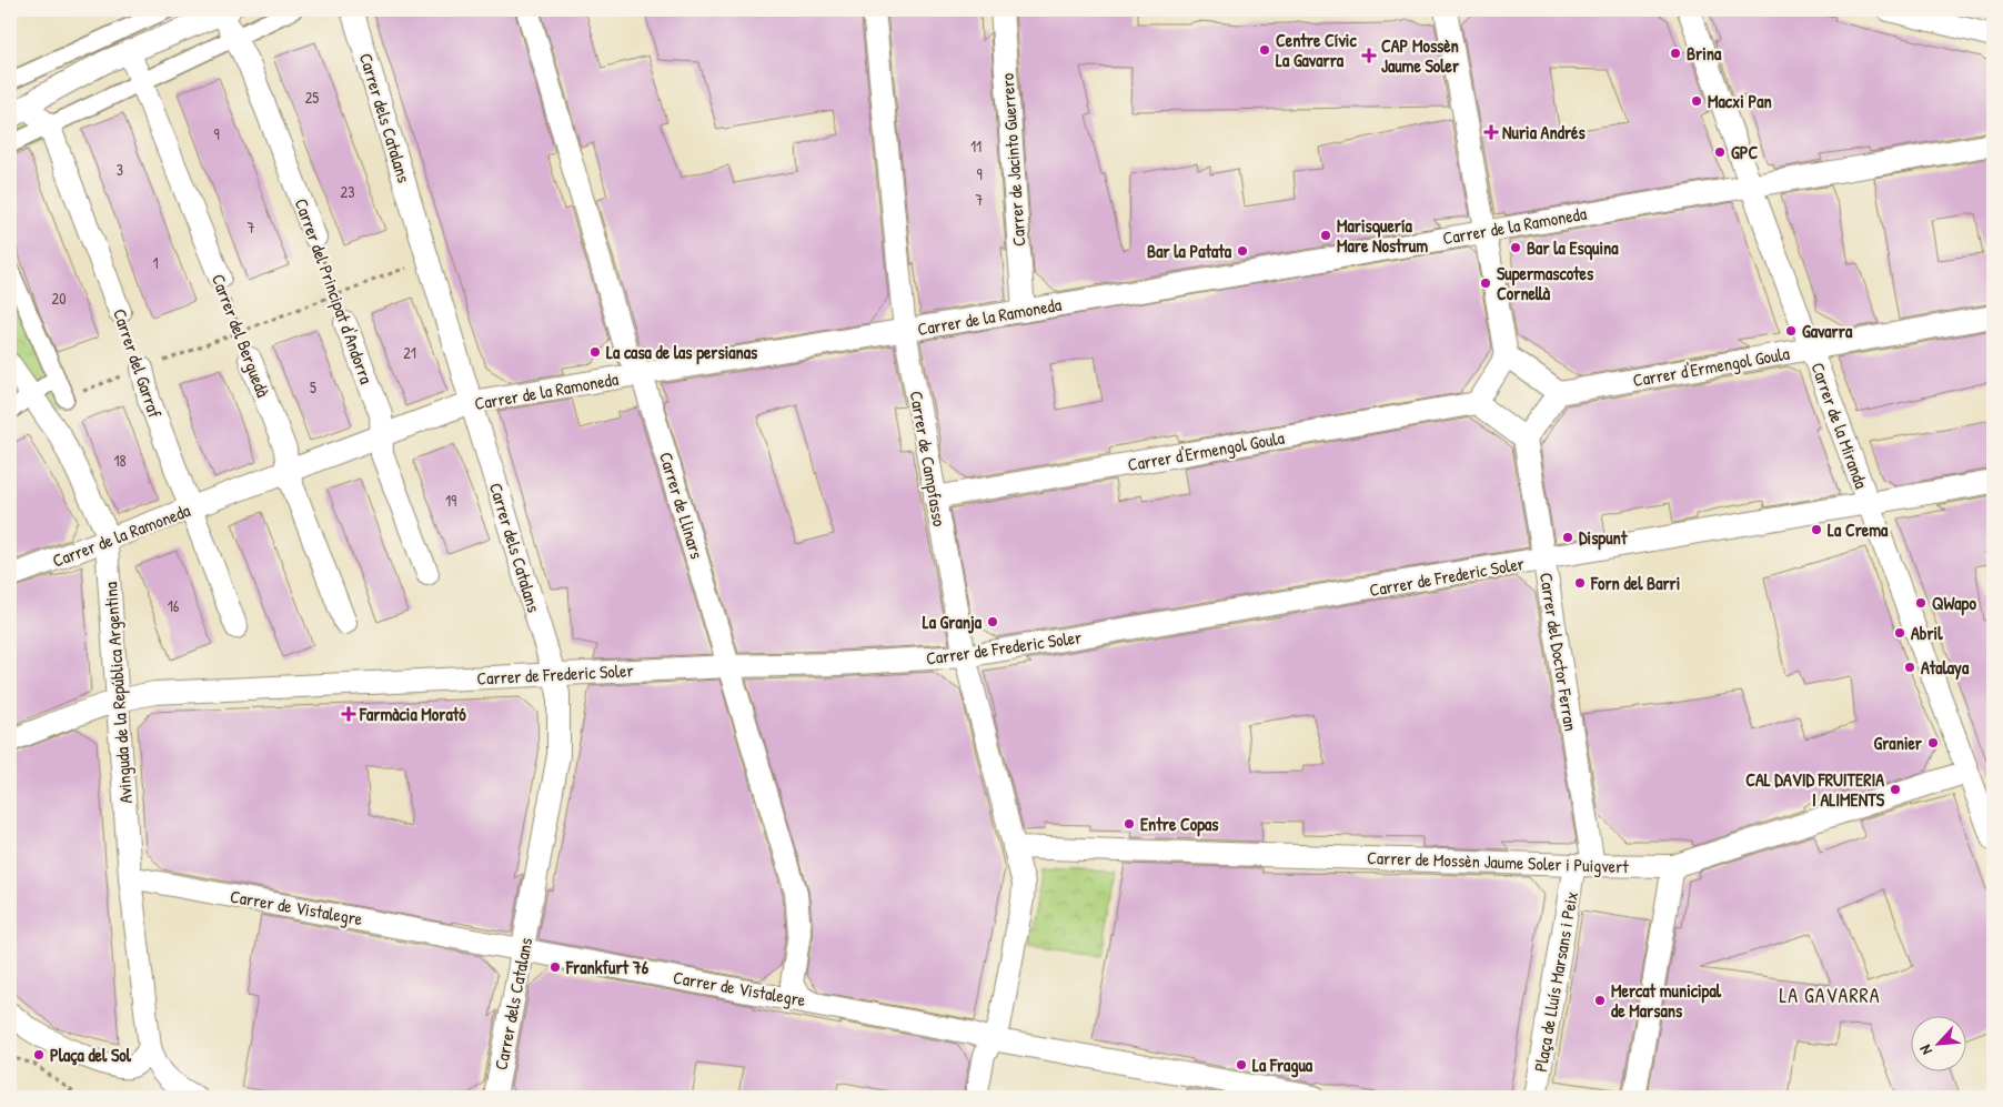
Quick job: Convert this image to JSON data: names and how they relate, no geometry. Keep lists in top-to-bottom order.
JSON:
{
  "streets": {
    "street": [
      "Carrer dels Catalans",
      "Carrer de Jacinto Guerrero",
      "Carrer de la Ramoneda",
      "Carrer del Principat d'Andorra",
      "Carrer del Berguedà",
      "Carrer del Garraf",
      "Carrer d'Ermengol Goula",
      "Carrer de la Miranda",
      "Carrer de Campfasso",
      "Carrer de Llinars",
      "Carrer de Frederic Soler",
      "Carrer del Doctor Ferran",
      "Avinguda de la República Argentina",
      "Carrer de Mossèn Jaume Soler i Puigvert",
      "Carrer de Vistalegre",
      "Plaça de Lluís Marsans i Peix"
    ]
  },
  "crossings": [
    ["Carrer dels Catalans", "Carrer de la Ramoneda"],
    ["Carrer dels Catalans", "Carrer de Frederic Soler"],
    ["Carrer dels Catalans", "Carrer de Vistalegre"],
    ["Carrer de Jacinto Guerrero", "Carrer de la Ramoneda"],
    ["Carrer de la Ramoneda", "Carrer del Principat d'Andorra"],
    ["Carrer de la Ramoneda", "Carrer del Berguedà"],
    ["Carrer de la Ramoneda", "Carrer del Garraf"],
    ["Carrer de la Ramoneda", "Carrer de la Miranda"],
    ["Carrer de la Ramoneda", "Carrer de Campfasso"],
    ["Carrer de la Ramoneda", "Carrer de Llinars"],
    ["Carrer de la Ramoneda", "Avinguda de la República Argentina"],
    ["Carrer d'Ermengol Goula", "Carrer de la Miranda"],
    ["Carrer d'Ermengol Goula", "Carrer de Campfasso"],
    ["Carrer de la Miranda", "Carrer de Frederic Soler"],
    ["Carrer de la Miranda", "Carrer de Mossèn Jaume Soler i Puigvert"],
    ["Carrer de Campfasso", "Carrer de Frederic Soler"],
    ["Carrer de Campfasso", "Carrer de Mossèn Jaume Soler i Puigvert"],
    ["Carrer de Campfasso", "Carrer de Vistalegre"],
    ["Carrer de Llinars", "Carrer de Frederic Soler"],
    ["Carrer de Llinars", "Carrer de Vistalegre"],
    ["Carrer de Frederic Soler", "Carrer del Doctor Ferran"],
    ["Carrer de Frederic Soler", "Avinguda de la República Argentina"],
    ["Carrer del Doctor Ferran", "Carrer de Mossèn Jaume Soler i Puigvert"],
    ["Carrer del Doctor Ferran", "Plaça de Lluís Marsans i Peix"],
    ["Avinguda de la República Argentina", "Carrer de Vistalegre"],
    ["Carrer de Mossèn Jaume Soler i Puigvert", "Plaça de Lluís Marsans i Peix"]
  ],
  "districts": ["LA GAVARRA"],
  "places": {
    "other": [
      "Centre Cívic La Gavarra",
      "Brina",
      "Macxi Pan",
      "GPC",
      "Marisquería Mare Nostrum",
      "Bar la Esquina",
      "Bar la Patata",
      "Supermascotes Cornellà",
      "Gavarra",
      "La casa de las persianas",
      "La Crema",
      "Dispunt",
      "Forn del Barri",
      "QWapo",
      "La Granja",
      "Abril",
      "Atalaya",
      "Granier",
      "CAL DAVID FRUITERIA I ALIMENTS",
      "Entre Copas",
      "Frankfurt 76",
      "Mercat municipal de Marsans",
      "Plaça del Sol",
      "La Fragua"
    ],
    "health": ["CAP Mossèn Jaume Soler", "Nuria Andrés", "Farmàcia Morató"]
  },
  "house_numbers": [
    "25",
    "9",
    "11",
    "3",
    "9",
    "23",
    "7",
    "7",
    "1",
    "20",
    "21",
    "5",
    "18",
    "19",
    "16"
  ],
  "north": "bottom left"
}
